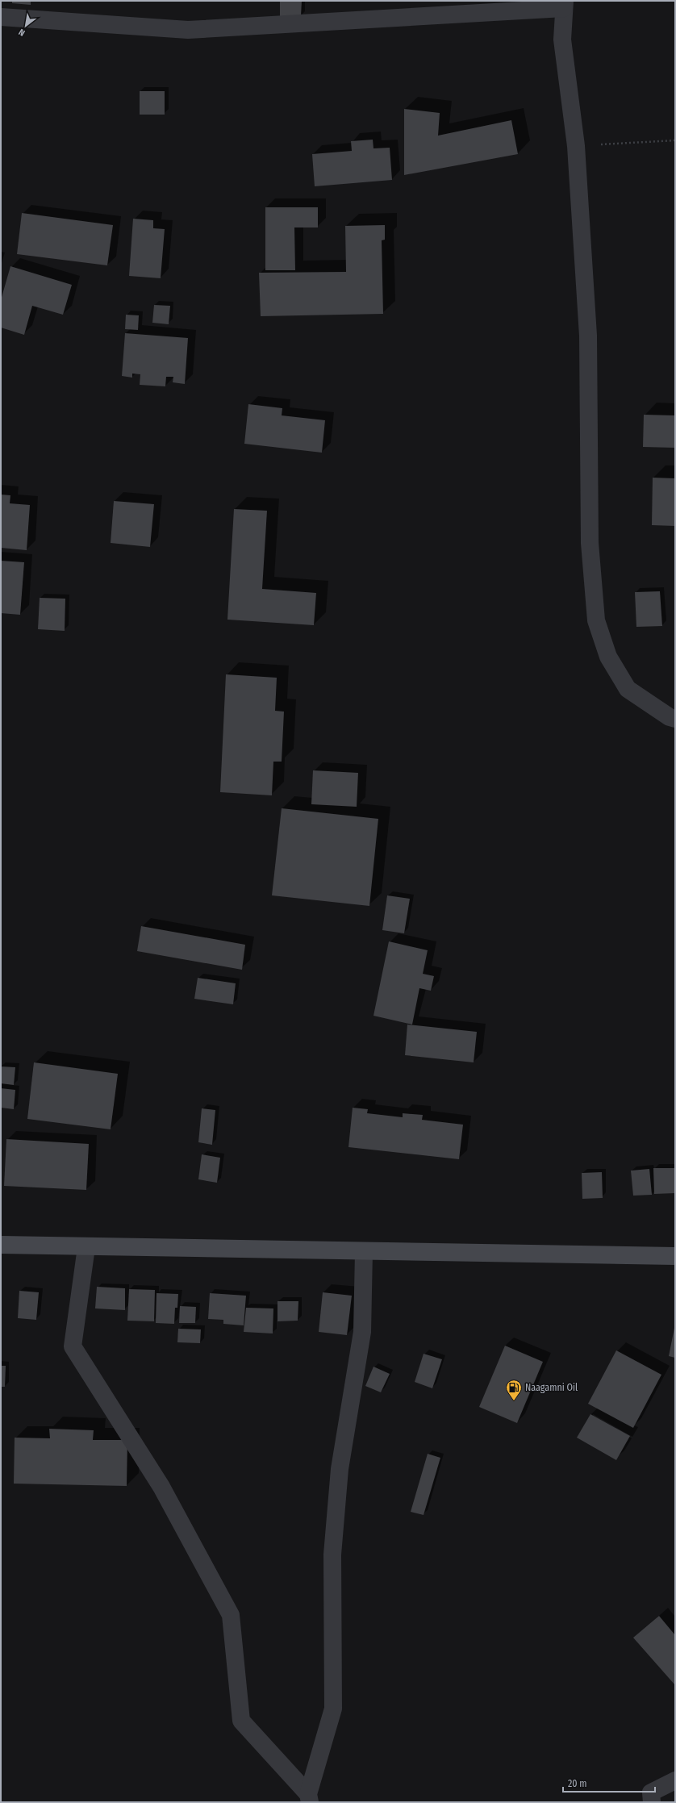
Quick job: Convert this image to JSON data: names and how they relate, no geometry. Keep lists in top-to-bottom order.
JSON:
{
  "places": {
    "fuel station": ["Naagamni Oil"]
  },
  "scale_bar": "20 m",
  "north": "bottom left"
}
